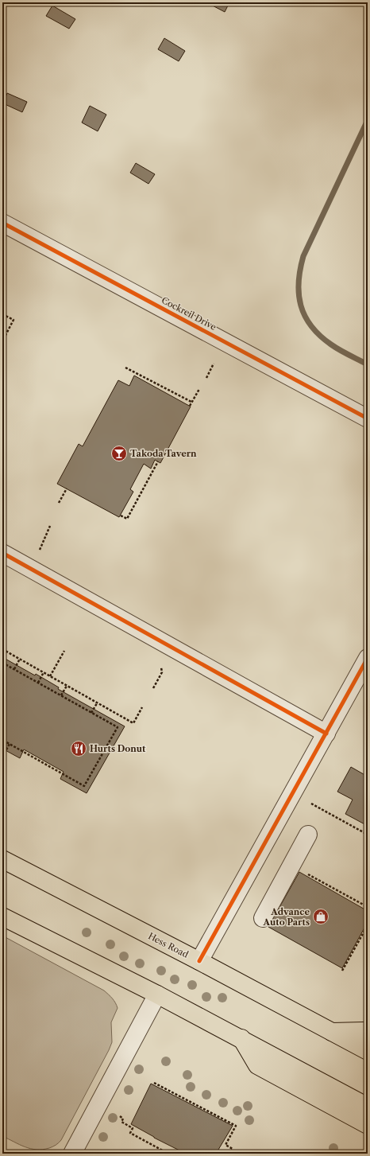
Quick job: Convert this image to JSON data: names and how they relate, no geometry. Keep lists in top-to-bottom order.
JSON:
{
  "streets": {
    "main road": ["Hess Road"],
    "street": ["Cockreil Drive"]
  },
  "places": {
    "bar": ["Takoda Tavern"],
    "restaurant": ["Hurts Donut"],
    "shop": ["Advance Auto Parts"]
  }
}
